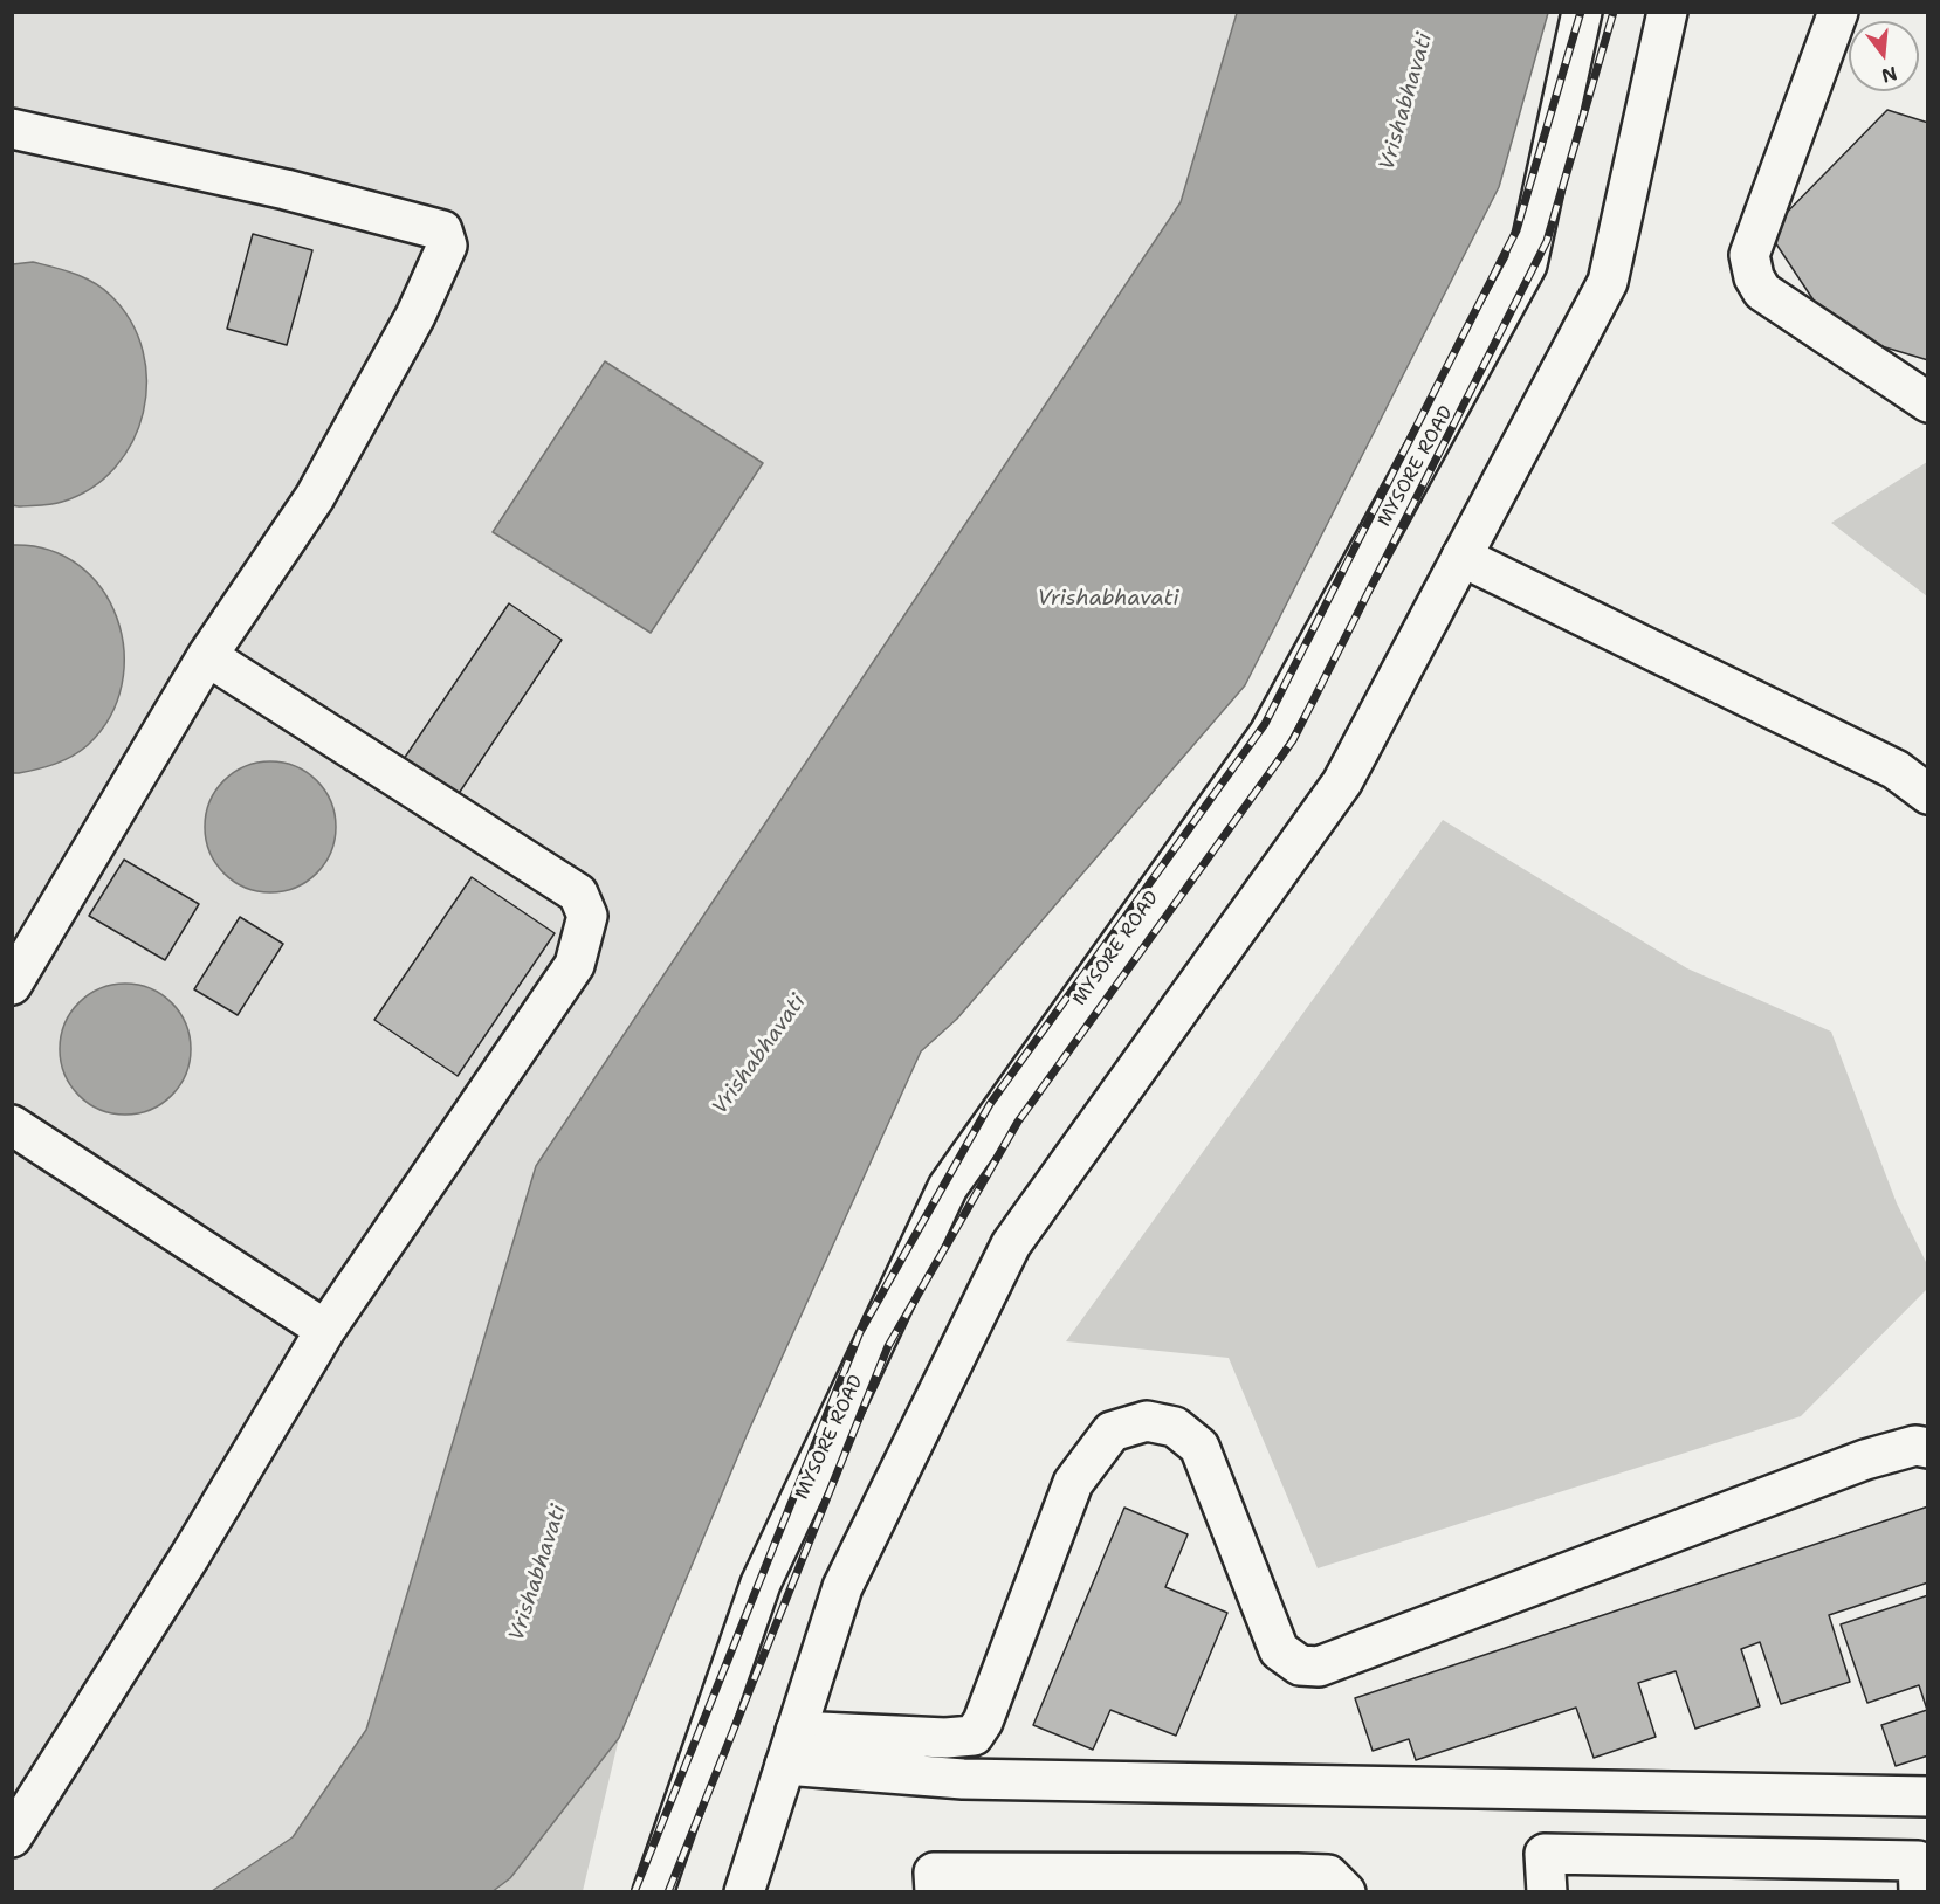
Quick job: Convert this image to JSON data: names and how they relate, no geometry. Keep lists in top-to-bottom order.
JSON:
{
  "streets": {
    "main road": ["MYSORE ROAD"]
  },
  "water": ["Vrishabhavati"],
  "north": "bottom"
}
